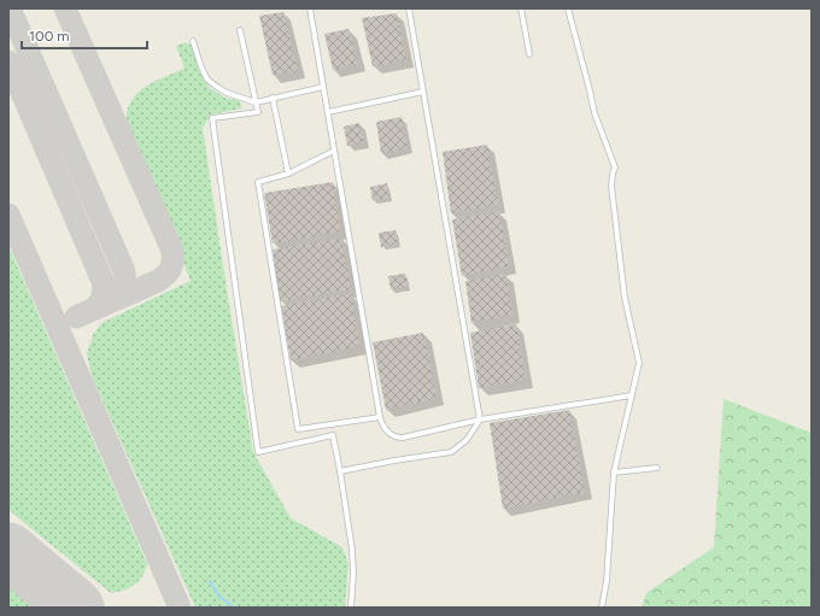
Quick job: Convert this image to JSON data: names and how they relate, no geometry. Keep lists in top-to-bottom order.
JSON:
{
  "scale_bar": "100 m"
}
